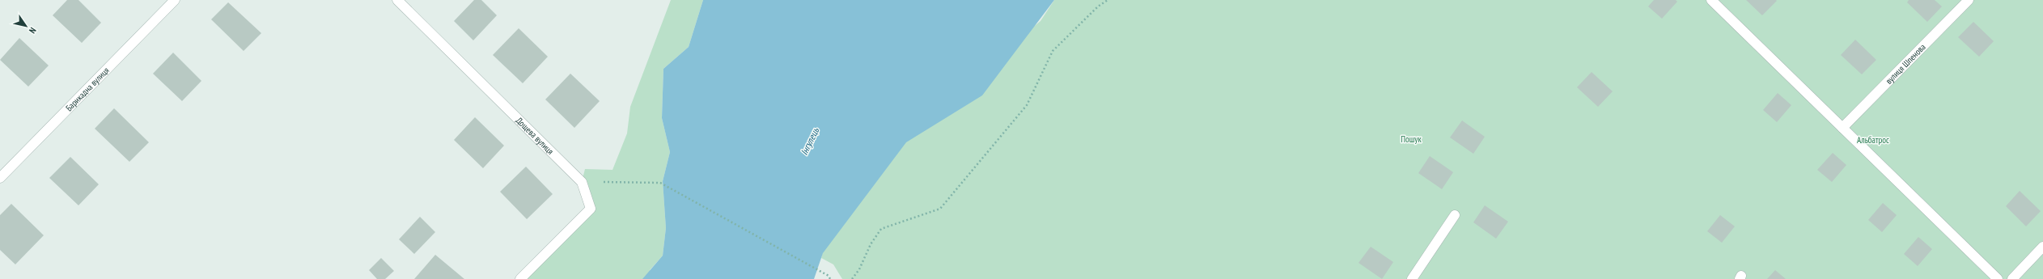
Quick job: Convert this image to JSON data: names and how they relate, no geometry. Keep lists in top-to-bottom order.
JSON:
{
  "streets": {
    "street": ["вулиця Шпенова", "Барикадна вулиця", "Дощева вулиця"]
  },
  "water": ["Інгулець"],
  "parks": ["Пошук", "Альбатрос"],
  "north": "bottom right"
}
